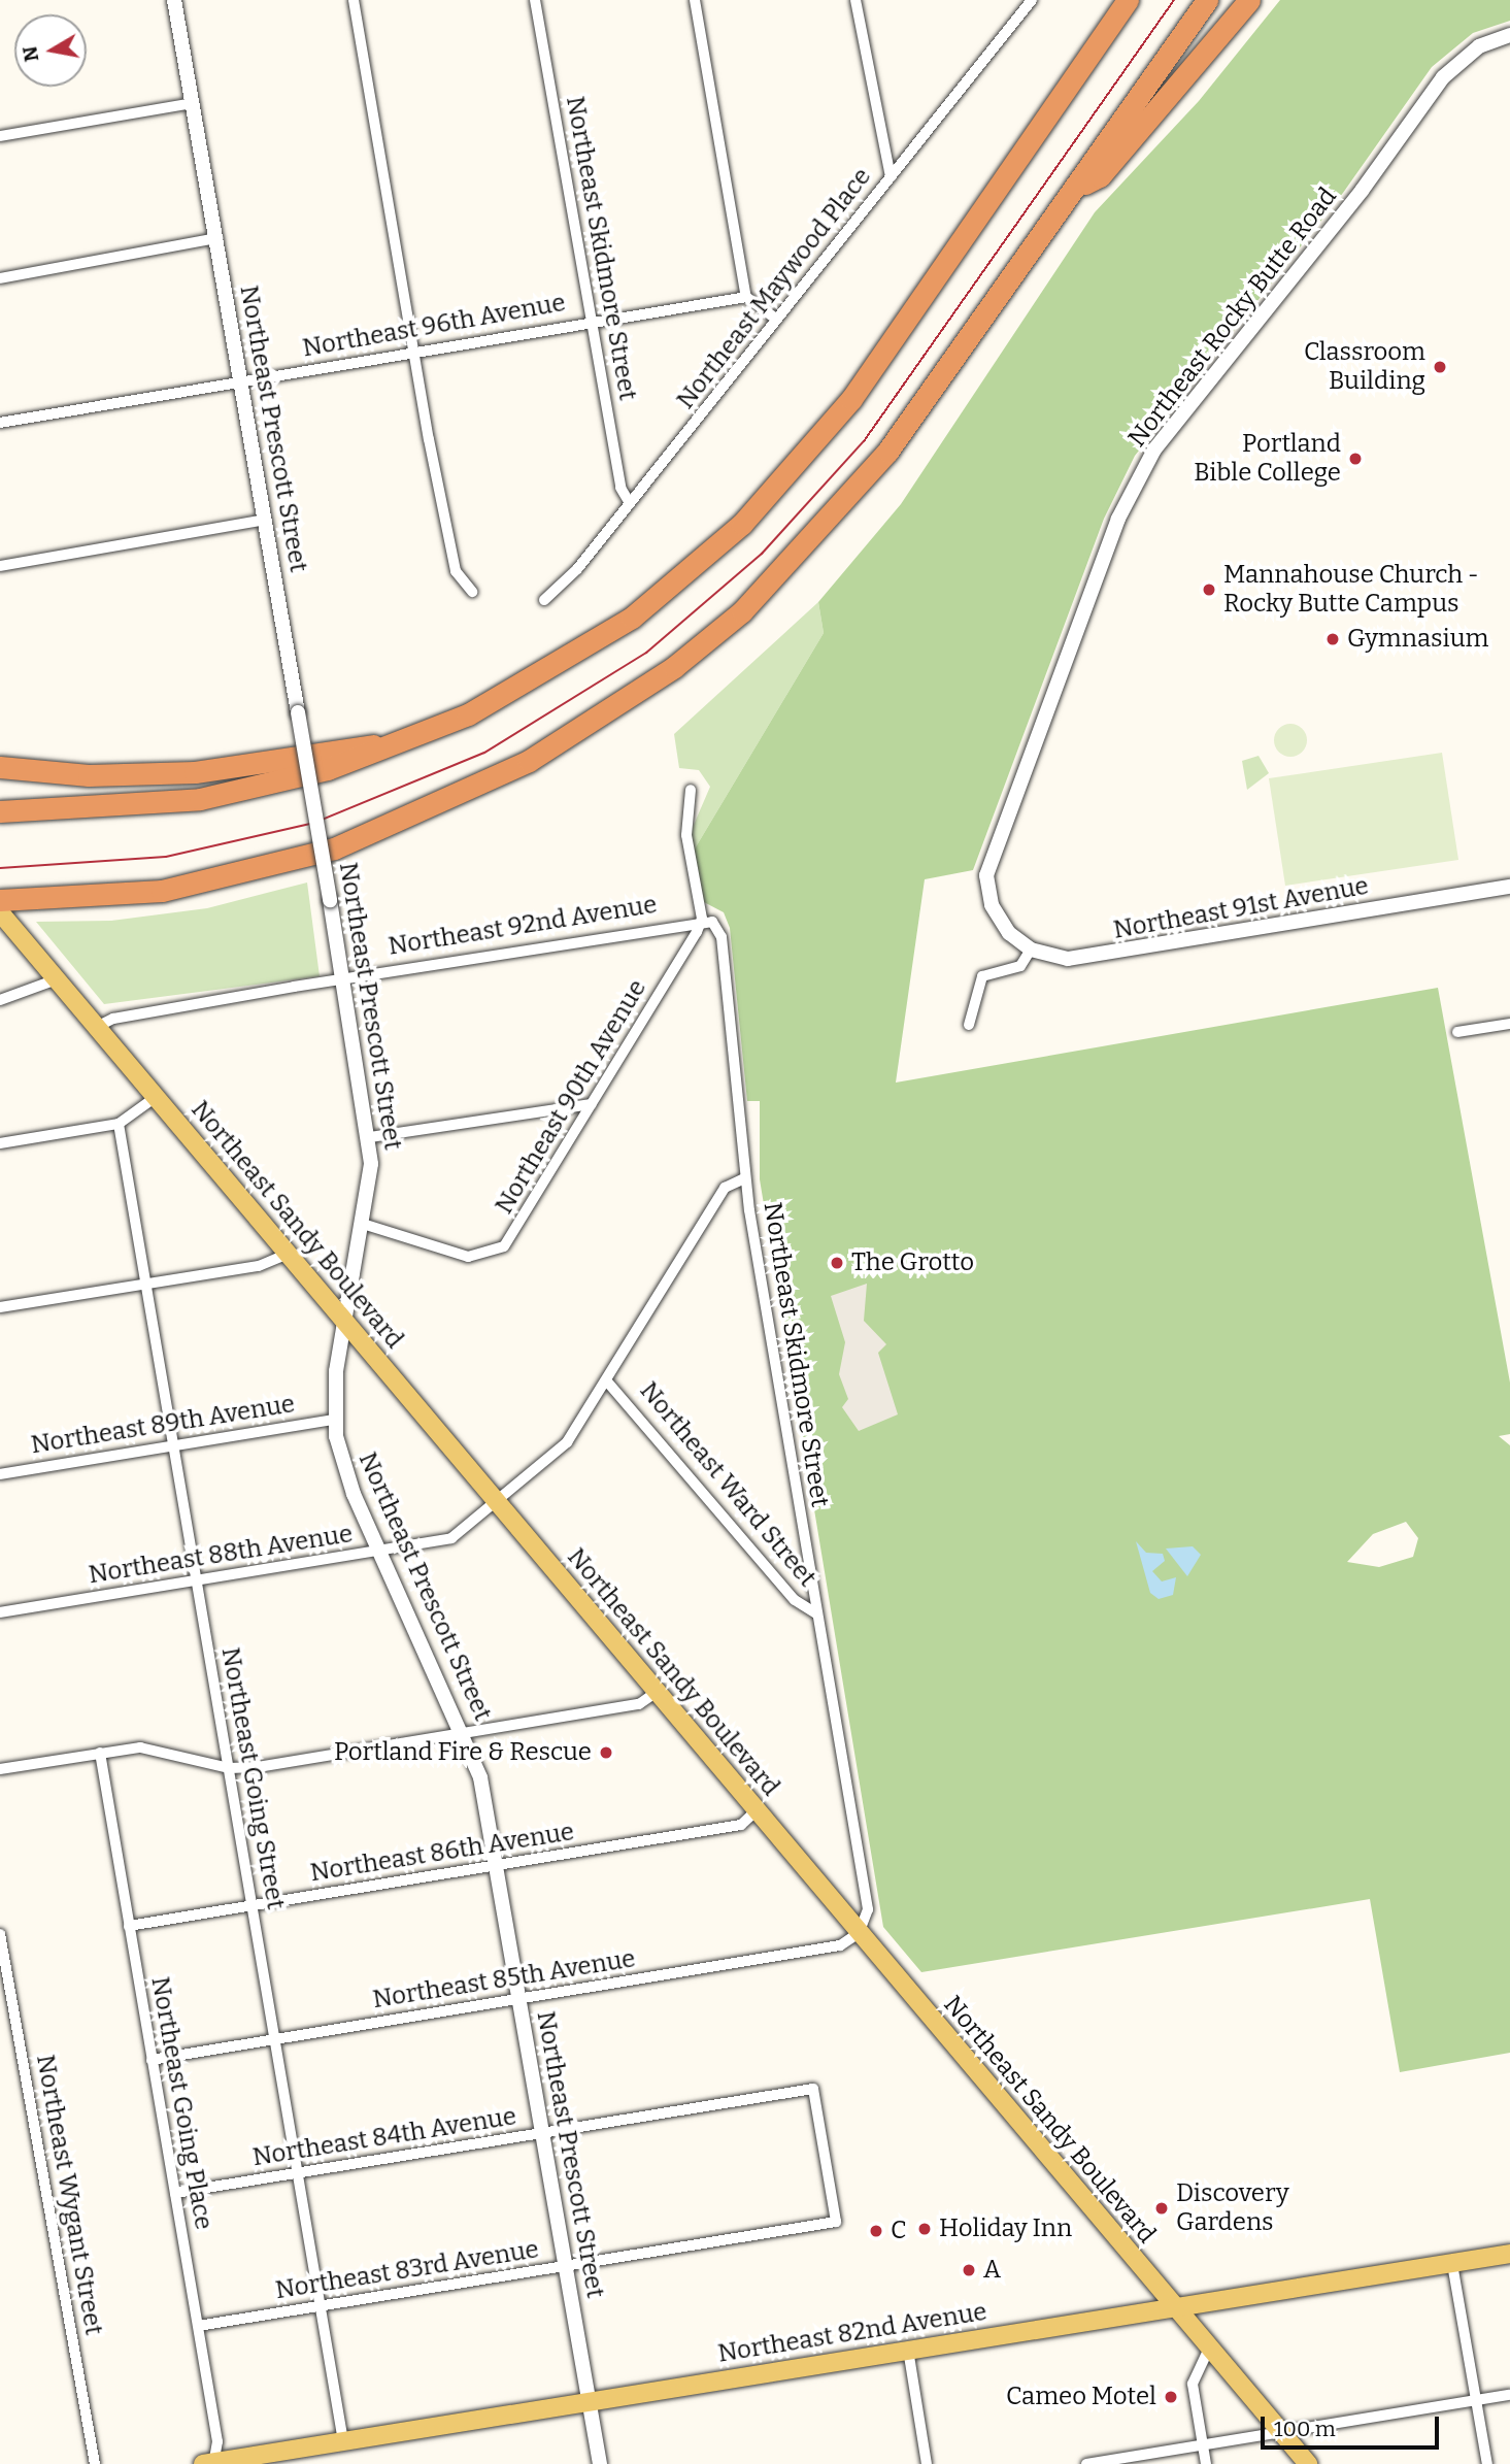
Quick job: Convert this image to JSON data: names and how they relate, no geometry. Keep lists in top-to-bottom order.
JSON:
{
  "streets": {
    "main road": ["Northeast Sandy Boulevard", "Northeast 82nd Avenue"],
    "street": [
      "Northeast Skidmore Street",
      "Northeast Maywood Place",
      "Northeast Rocky Butte Road",
      "Northeast 96th Avenue",
      "Northeast Prescott Street",
      "Northeast 91st Avenue",
      "Northeast 92nd Avenue",
      "Northeast 90th Avenue",
      "Northeast 89th Avenue",
      "Northeast Ward Street",
      "Northeast 88th Avenue",
      "Northeast Going Street",
      "Northeast 86th Avenue",
      "Northeast 85th Avenue",
      "Northeast Going Place",
      "Northeast 84th Avenue",
      "Northeast Wygant Street",
      "Northeast 83rd Avenue"
    ]
  },
  "crossings": [
    ["Northeast Skidmore Street", "Northeast Maywood Place"],
    ["Northeast Skidmore Street", "Northeast 96th Avenue"],
    ["Northeast Skidmore Street", "Northeast 92nd Avenue"],
    ["Northeast Skidmore Street", "Northeast 90th Avenue"],
    ["Northeast Skidmore Street", "Northeast Sandy Boulevard"],
    ["Northeast Skidmore Street", "Northeast Ward Street"],
    ["Northeast Skidmore Street", "Northeast 88th Avenue"],
    ["Northeast Skidmore Street", "Northeast 85th Avenue"],
    ["Northeast Rocky Butte Road", "Northeast 91st Avenue"],
    ["Northeast 96th Avenue", "Northeast Prescott Street"],
    ["Northeast Prescott Street", "Northeast 92nd Avenue"],
    ["Northeast Prescott Street", "Northeast 90th Avenue"],
    ["Northeast Prescott Street", "Northeast Sandy Boulevard"],
    ["Northeast Prescott Street", "Northeast 89th Avenue"],
    ["Northeast Prescott Street", "Northeast 88th Avenue"],
    ["Northeast Prescott Street", "Northeast 86th Avenue"],
    ["Northeast Prescott Street", "Northeast 85th Avenue"],
    ["Northeast Prescott Street", "Northeast 84th Avenue"],
    ["Northeast Prescott Street", "Northeast 83rd Avenue"],
    ["Northeast Prescott Street", "Northeast 82nd Avenue"],
    ["Northeast 92nd Avenue", "Northeast 90th Avenue"],
    ["Northeast 92nd Avenue", "Northeast Sandy Boulevard"],
    ["Northeast Sandy Boulevard", "Northeast 88th Avenue"],
    ["Northeast Sandy Boulevard", "Northeast 86th Avenue"],
    ["Northeast Sandy Boulevard", "Northeast 85th Avenue"],
    ["Northeast Sandy Boulevard", "Northeast 82nd Avenue"],
    ["Northeast 89th Avenue", "Northeast Going Street"],
    ["Northeast Ward Street", "Northeast 88th Avenue"],
    ["Northeast 88th Avenue", "Northeast Going Street"],
    ["Northeast Going Street", "Northeast 86th Avenue"],
    ["Northeast Going Street", "Northeast 85th Avenue"],
    ["Northeast Going Street", "Northeast 84th Avenue"],
    ["Northeast Going Street", "Northeast 83rd Avenue"],
    ["Northeast Going Street", "Northeast 82nd Avenue"],
    ["Northeast 86th Avenue", "Northeast Going Place"],
    ["Northeast 85th Avenue", "Northeast Going Place"],
    ["Northeast Going Place", "Northeast 84th Avenue"],
    ["Northeast Going Place", "Northeast 83rd Avenue"],
    ["Northeast Going Place", "Northeast 82nd Avenue"],
    ["Northeast 84th Avenue", "Northeast 83rd Avenue"]
  ],
  "places": [
    "Classroom Building",
    "Portland Bible College",
    "Mannahouse Church - Rocky Butte Campus",
    "Gymnasium",
    "The Grotto",
    "Portland Fire & Rescue",
    "Discovery Gardens",
    "Holiday Inn",
    "C",
    "A",
    "Cameo Motel"
  ],
  "scale_bar": "100 m",
  "north": "left"
}
